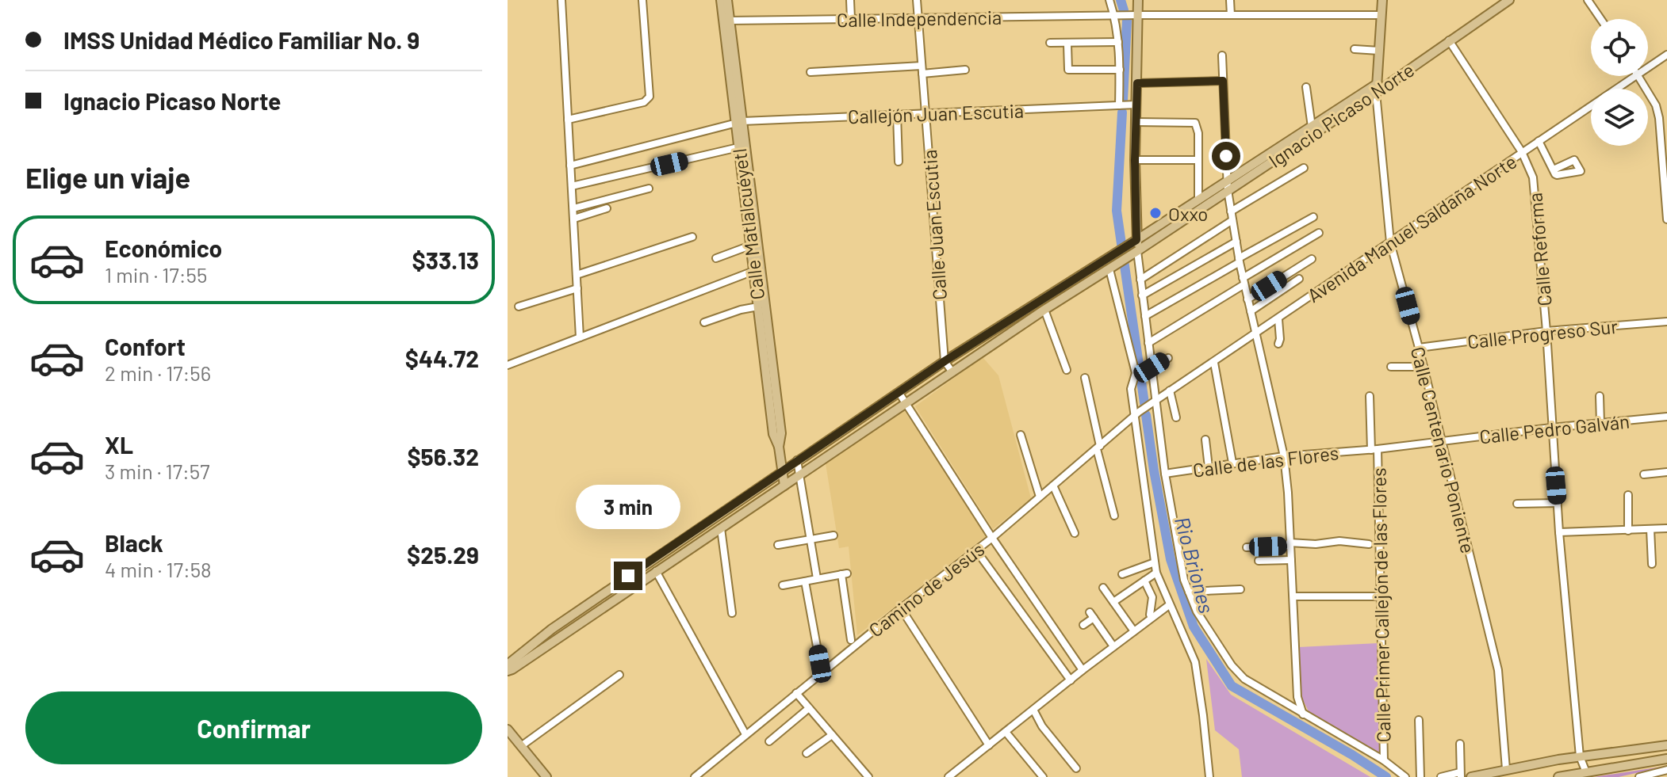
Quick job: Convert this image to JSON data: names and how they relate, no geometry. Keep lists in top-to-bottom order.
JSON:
{
  "streets": {
    "main road": ["Ignacio Picaso Norte", "Calle Matlalcuéyetl"],
    "street": [
      "Calle Independencia",
      "Callejón Juan Escutia",
      "Calle Juan Escutia",
      "Avenida Manuel Saldaña Norte",
      "Calle Reforma",
      "Calle Progreso Sur",
      "Calle Pedro Galván",
      "Calle Centenario Poniente",
      "Calle de las Flores",
      "Camino de Jesús",
      "Calle Primer Callejón de las Flores"
    ]
  },
  "crossings": [
    ["Calle Independencia", "Calle Matlalcuéyetl"],
    ["Calle Independencia", "Calle Juan Escutia"],
    ["Callejón Juan Escutia", "Calle Matlalcuéyetl"],
    ["Callejón Juan Escutia", "Calle Juan Escutia"],
    ["Ignacio Picaso Norte", "Calle Matlalcuéyetl"],
    ["Ignacio Picaso Norte", "Calle Juan Escutia"],
    ["Ignacio Picaso Norte", "Calle Reforma"],
    ["Ignacio Picaso Norte", "Calle Centenario Poniente"],
    ["Avenida Manuel Saldaña Norte", "Calle Reforma"],
    ["Avenida Manuel Saldaña Norte", "Calle Centenario Poniente"],
    ["Avenida Manuel Saldaña Norte", "Camino de Jesús"],
    ["Calle Reforma", "Calle Progreso Sur"],
    ["Calle Reforma", "Calle Pedro Galván"],
    ["Calle Progreso Sur", "Calle Centenario Poniente"],
    ["Calle Pedro Galván", "Calle Centenario Poniente"],
    ["Calle Pedro Galván", "Calle de las Flores"],
    ["Calle Centenario Poniente", "Calle de las Flores"],
    ["Calle de las Flores", "Calle Primer Callejón de las Flores"]
  ],
  "water": ["Rio Briones"],
  "places": ["Oxxo"],
  "page": {
    "banner": ["IMSS Unidad Médico Familiar No. 9", "Ignacio Picaso Norte"],
    "heading": "Elige un viaje",
    "list": [
      {
        "name": "Económico",
        "note": "1 min · 17:55",
        "value": "$33.13"
      },
      {
        "name": "Confort",
        "note": "2 min · 17:56",
        "value": "$44.72"
      },
      {
        "name": "XL",
        "note": "3 min · 17:57",
        "value": "$56.32"
      },
      {
        "name": "Black",
        "note": "4 min · 17:58",
        "value": "$25.29"
      }
    ],
    "bubble": "3 min",
    "buttons": "Confirmar"
  }
}
